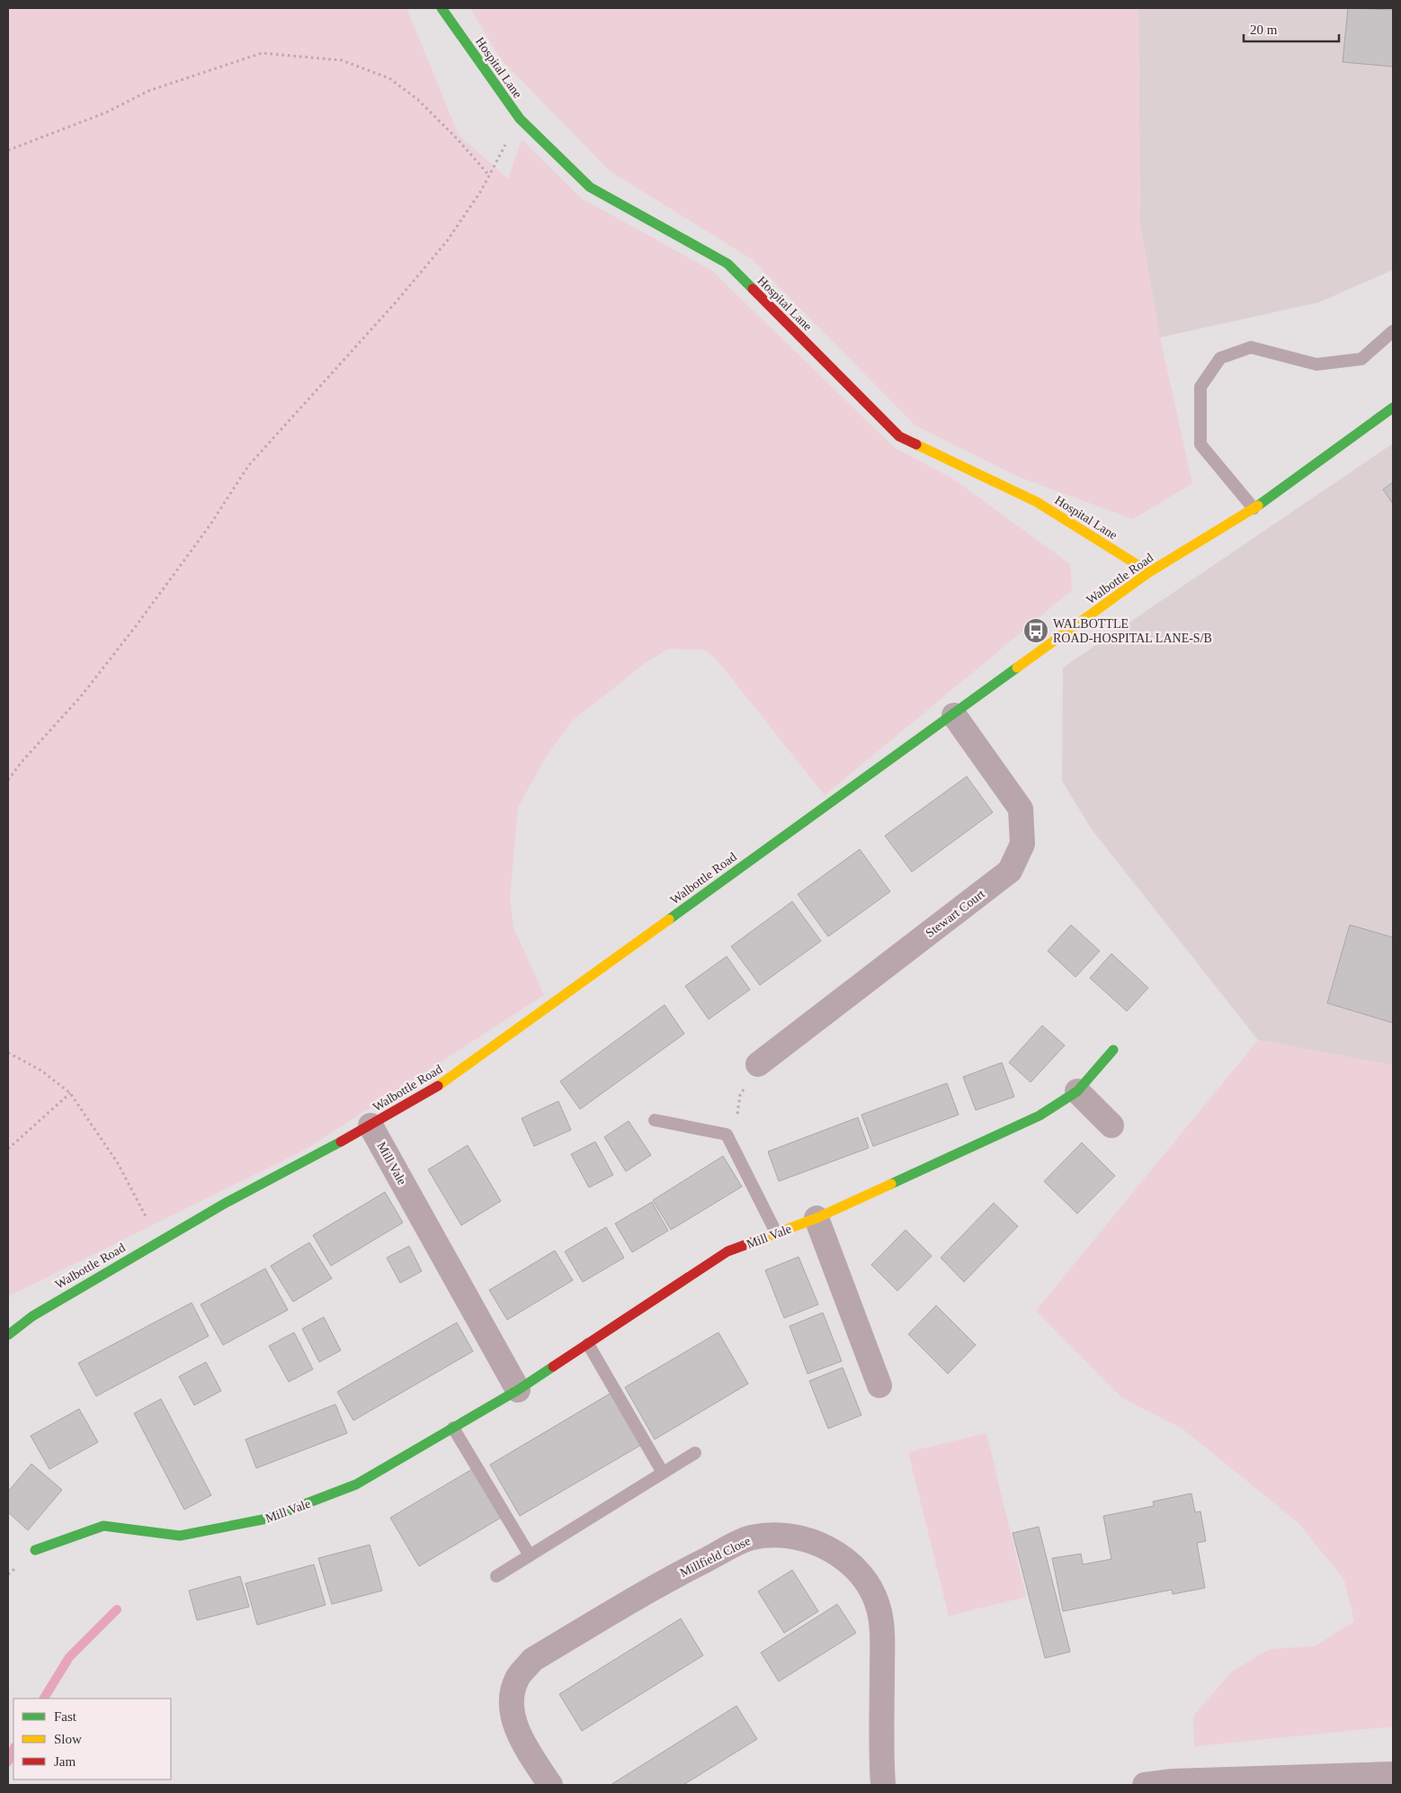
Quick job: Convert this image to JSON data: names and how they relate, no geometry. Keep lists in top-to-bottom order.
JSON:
{
  "streets": {
    "street": [
      "Hospital Lane",
      "Walbottle Road",
      "Stewart Court",
      "Mill Vale",
      "Millfield Close"
    ]
  },
  "crossings": [
    ["Hospital Lane", "Walbottle Road"],
    ["Walbottle Road", "Stewart Court"],
    ["Walbottle Road", "Mill Vale"]
  ],
  "places": {
    "bus stop": ["WALBOTTLE ROAD-HOSPITAL LANE-S/B"]
  },
  "legend": ["Fast", "Slow", "Jam"],
  "scale_bar": "20 m"
}
